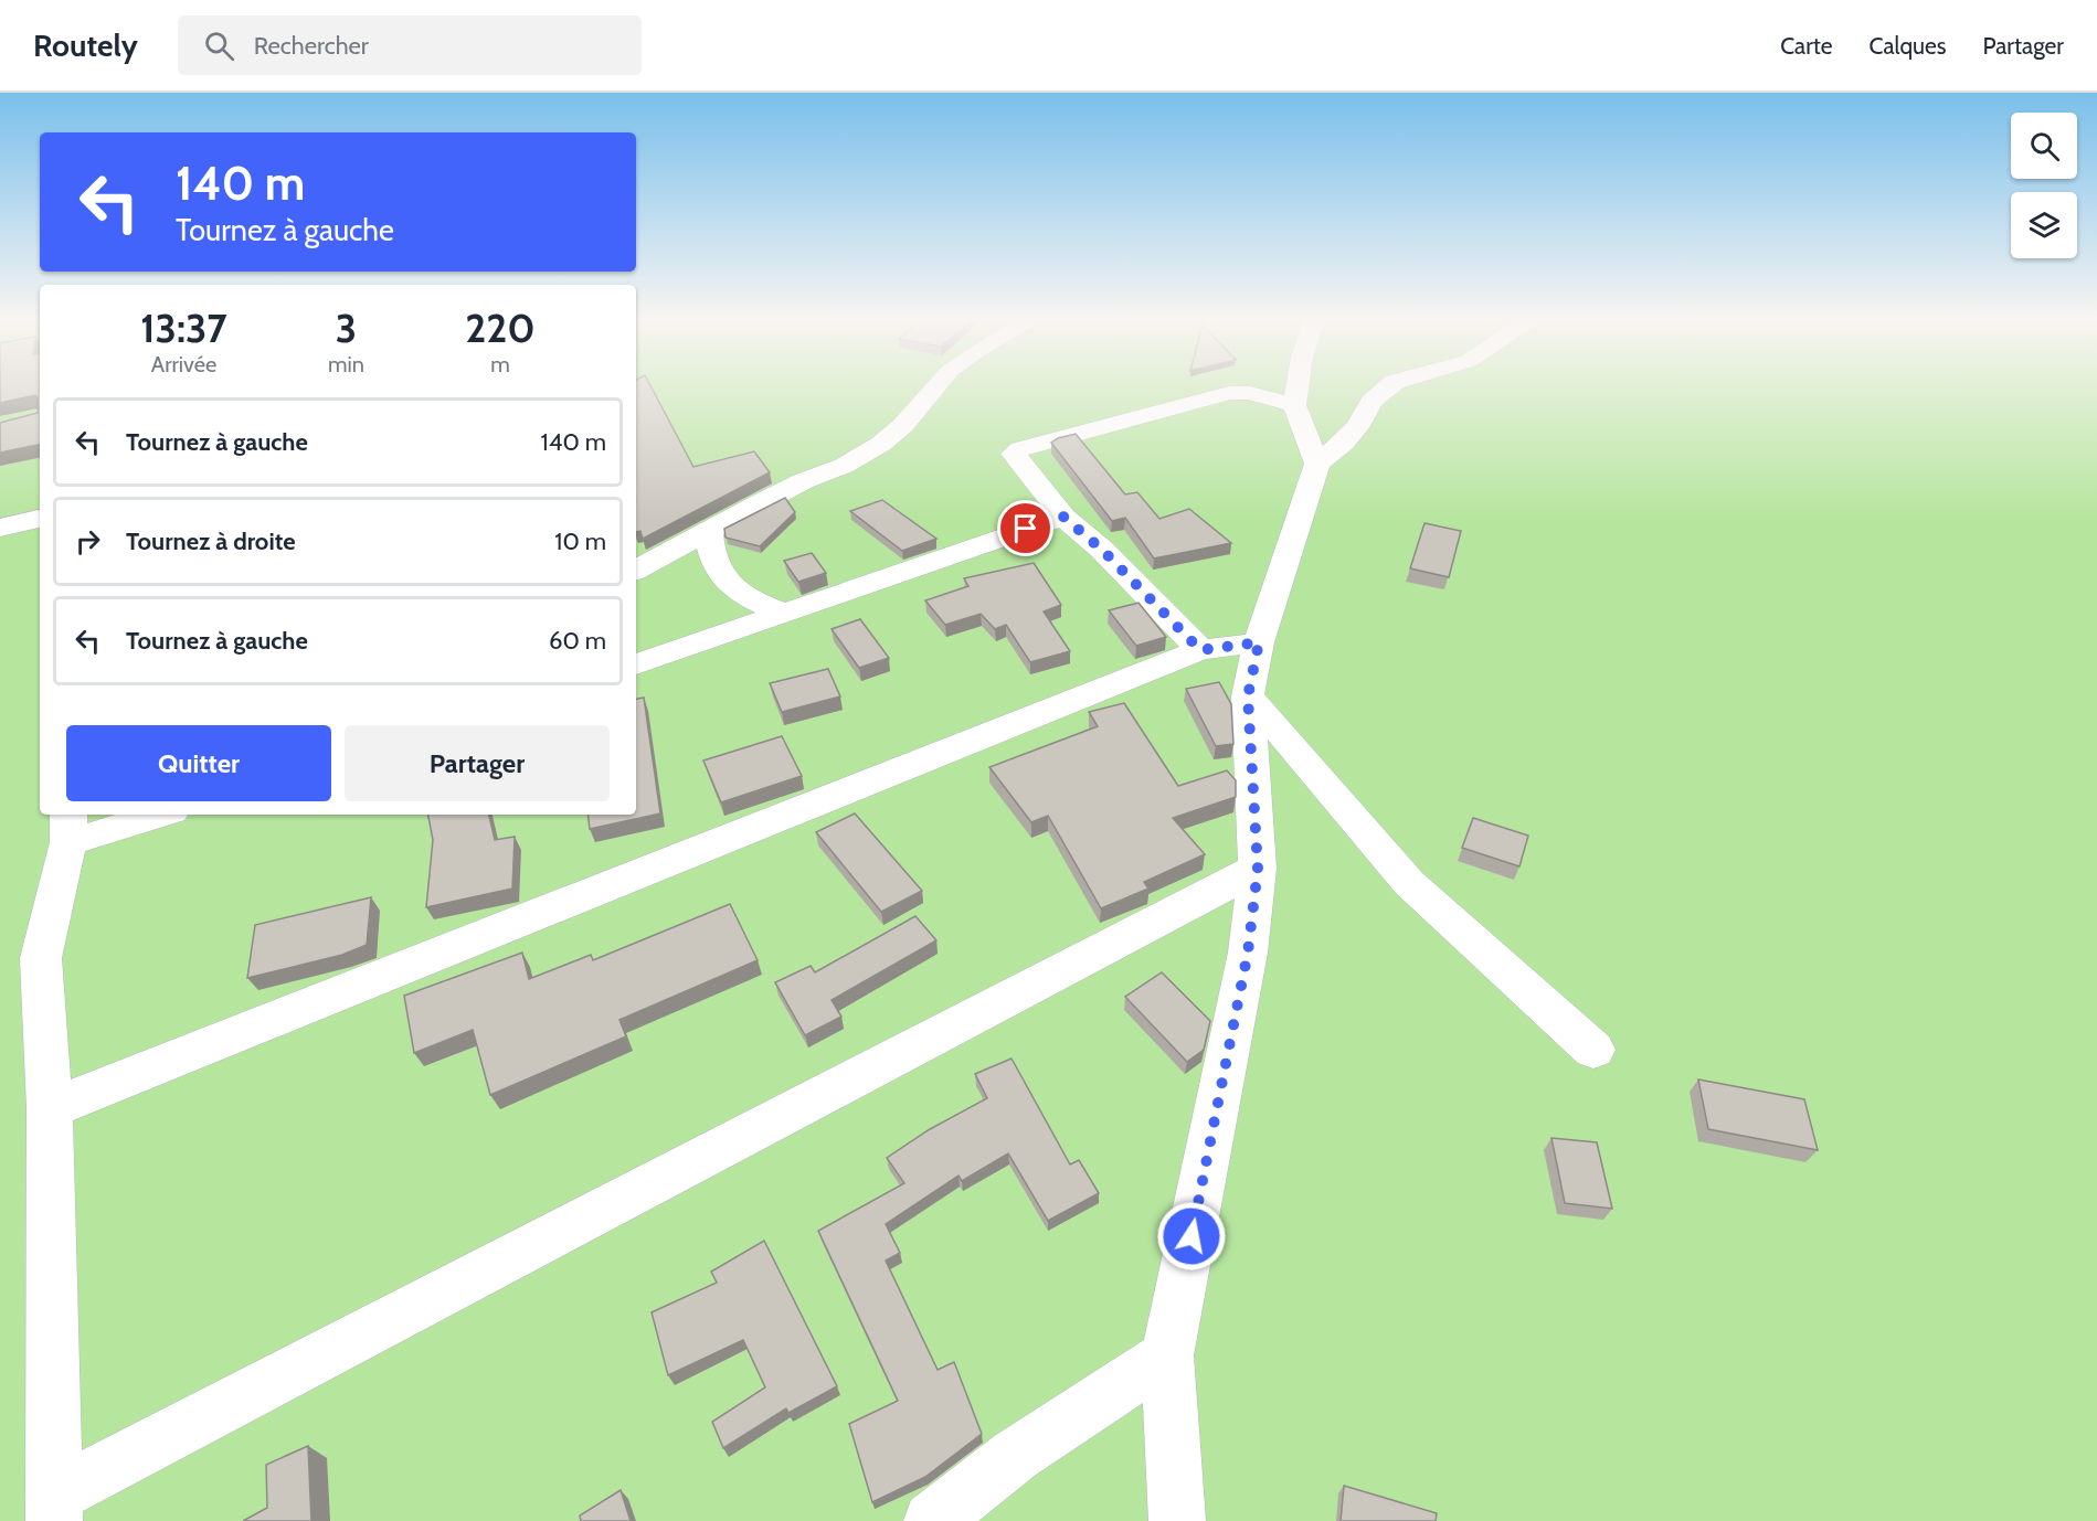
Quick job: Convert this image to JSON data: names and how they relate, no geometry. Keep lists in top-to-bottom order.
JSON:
{
  "page": {
    "header": "Routely",
    "search": "Rechercher",
    "nav": ["Carte", "Calques", "Partager"],
    "turn": ["140 m", "Tournez à gauche"],
    "eta": [
      "13:37",
      "Arrivée",
      "3",
      "min",
      "220",
      "m"
    ],
    "list": [
      {
        "name": "Tournez à gauche",
        "value": "140 m"
      },
      {
        "name": "Tournez à droite",
        "value": "10 m"
      },
      {
        "name": "Tournez à gauche",
        "value": "60 m"
      }
    ],
    "buttons": ["Quitter", "Partager"]
  }
}
